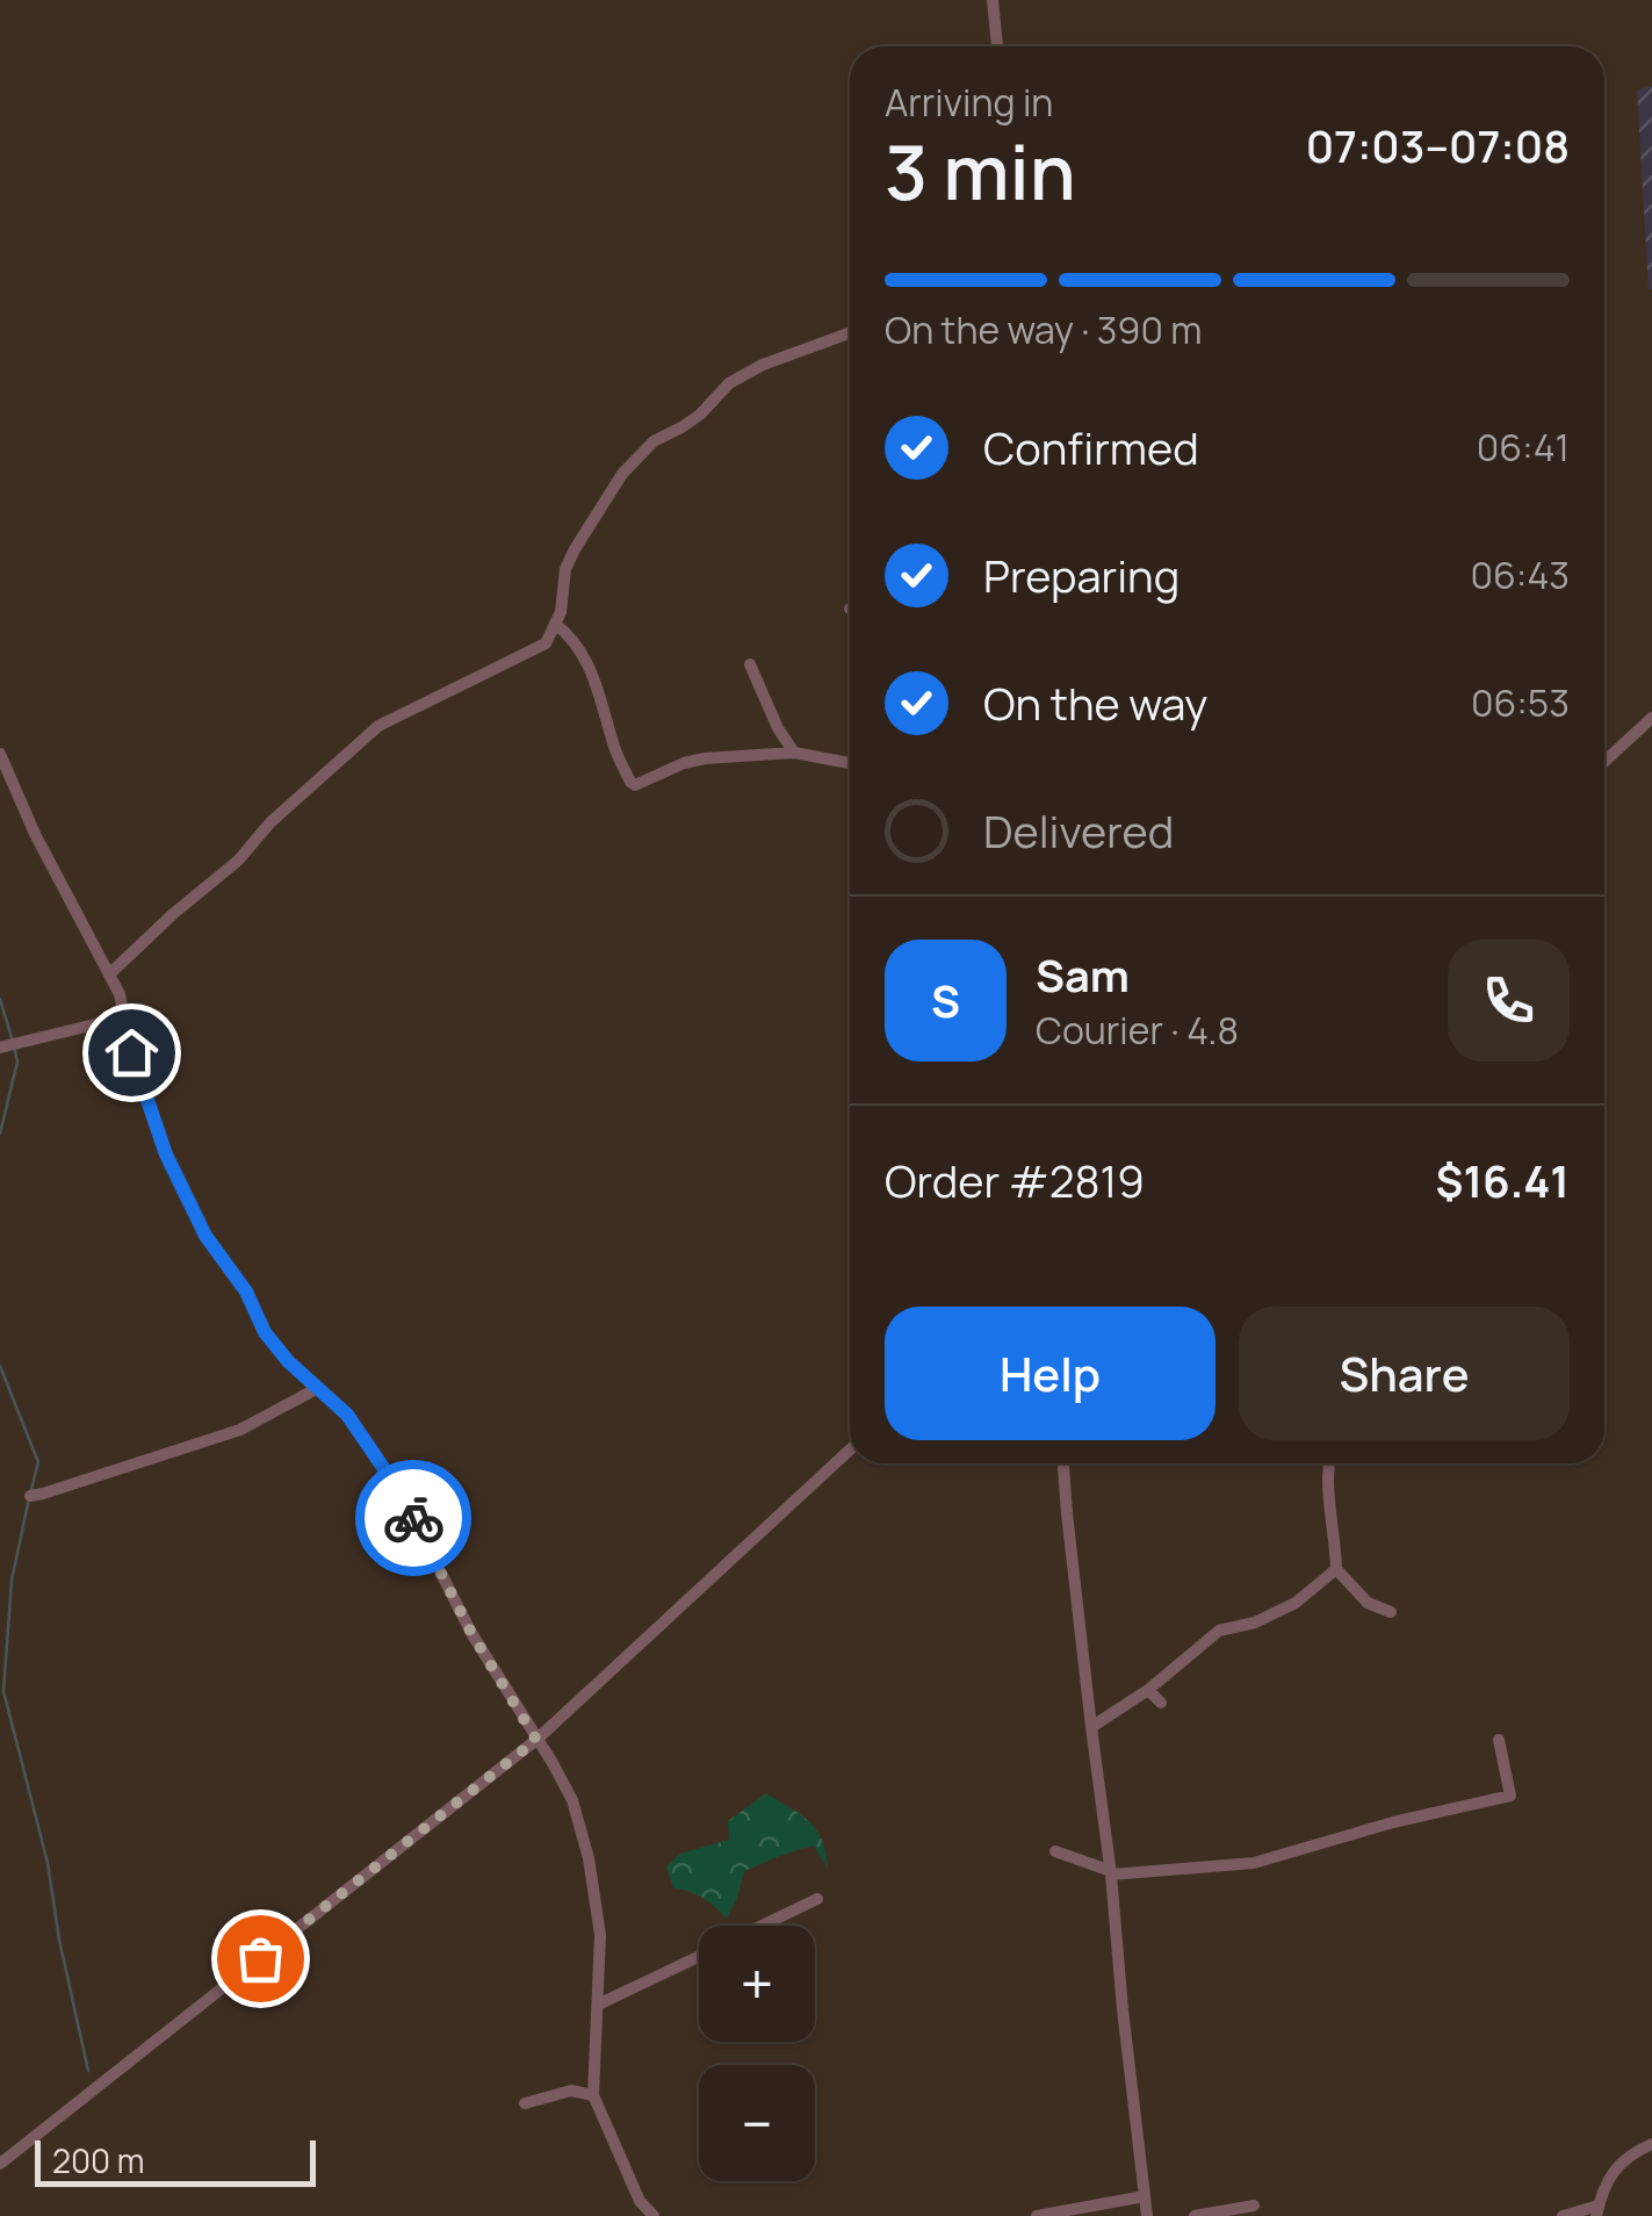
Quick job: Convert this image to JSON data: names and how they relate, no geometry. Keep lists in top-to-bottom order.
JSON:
{
  "scale_bar": "200 m",
  "page": {
    "heading": ["3 min", "Arriving in", "07:03–07:08"],
    "panel": [
      "Sam",
      "Courier · 4.8",
      "Order #2819",
      "$16.41"
    ],
    "bar": "On the way · 390 m",
    "list": [
      ["Confirmed", "06:41"],
      ["Preparing", "06:43"],
      ["On the way", "06:53"],
      "Delivered"
    ],
    "round": "S",
    "buttons": ["Help", "Share"],
    "map_buttons": ["+", "−"],
    "scale": "200 m"
  }
}
